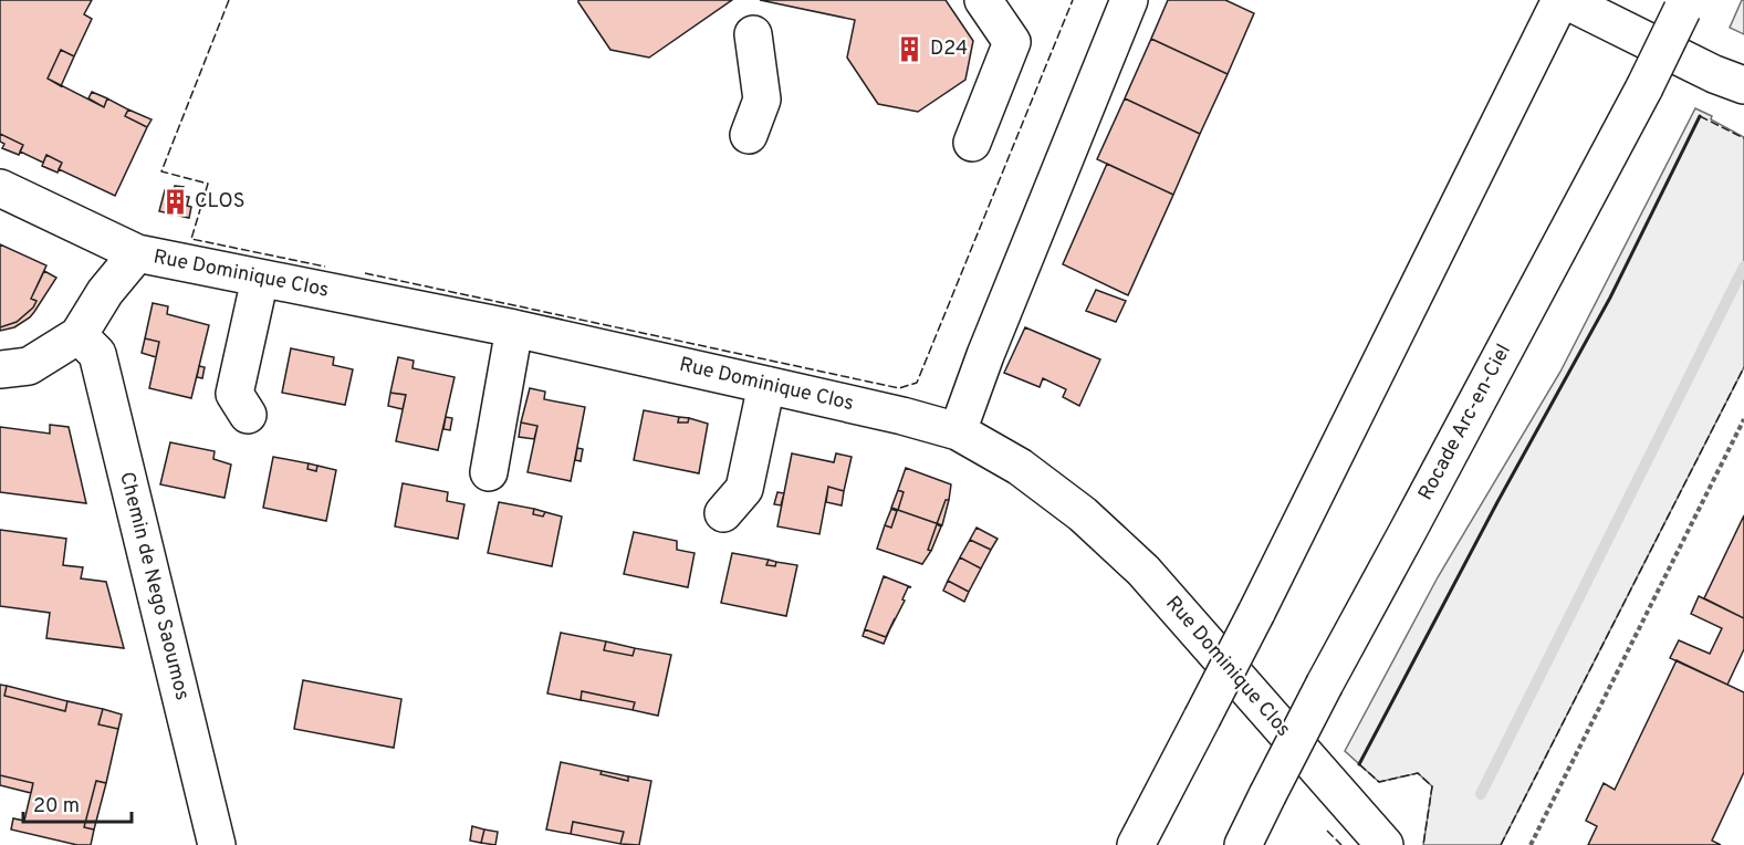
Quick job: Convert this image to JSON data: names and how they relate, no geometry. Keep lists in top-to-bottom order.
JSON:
{
  "streets": {
    "main road": ["Rue Dominique Clos", "Rocade Arc-en-Ciel", "Chemin de Nego Saoumos"]
  },
  "places": {
    "building": ["D24", "CLOS"]
  },
  "scale_bar": "20 m"
}
